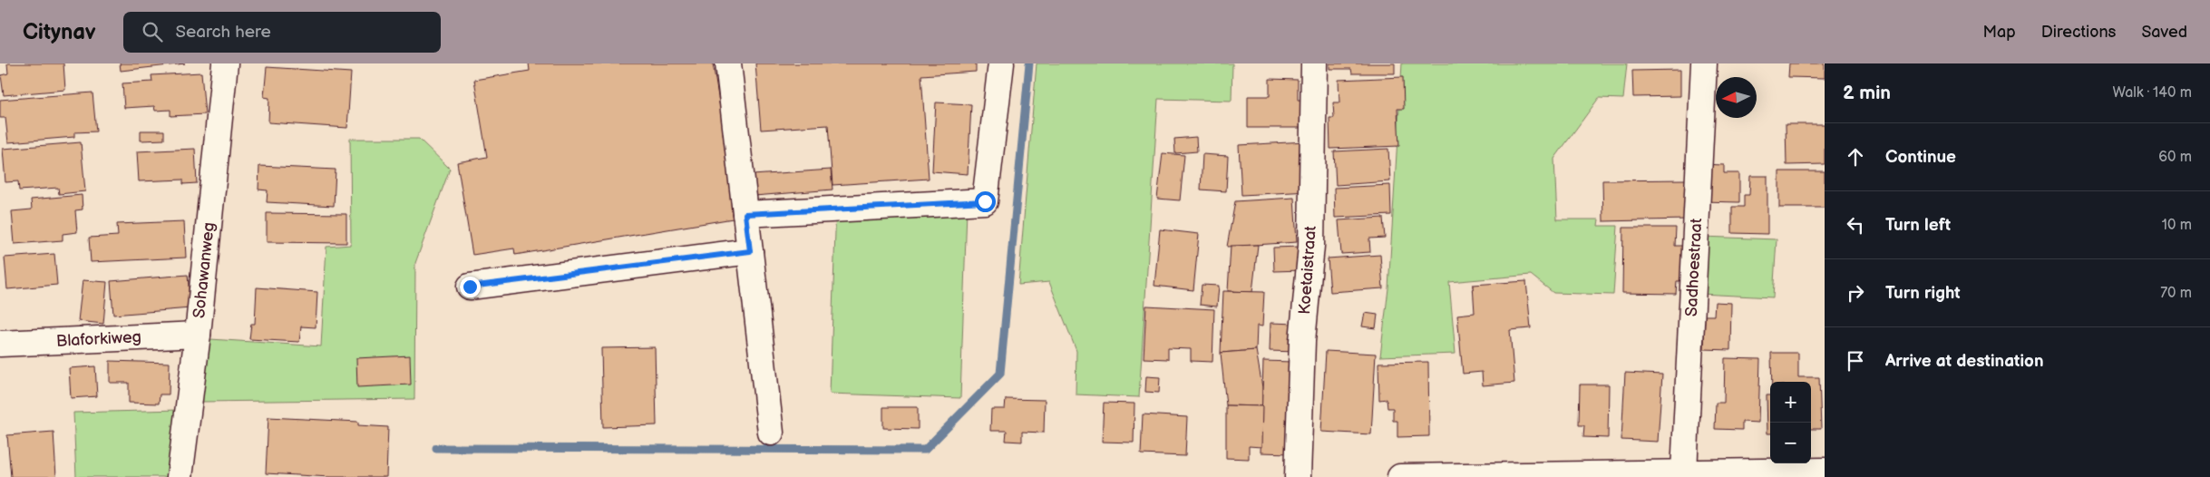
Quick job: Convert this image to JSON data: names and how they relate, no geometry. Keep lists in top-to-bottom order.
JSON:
{
  "streets": {
    "street": [
      "Sadhoestraat",
      "Sohawanweg",
      "Koetaistraat",
      "Blaforkiweg"
    ]
  },
  "crossings": [
    ["Sohawanweg", "Blaforkiweg"]
  ],
  "north": "left",
  "page": {
    "header": "Citynav",
    "search": "Search here",
    "nav": ["Map", "Directions", "Saved"],
    "heading": ["2 min", "Walk · 140 m"],
    "list": [
      ["Continue", "60 m"],
      ["Turn left", "10 m"],
      ["Turn right", "70 m"],
      "Arrive at destination"
    ],
    "map_buttons": ["+", "−"]
  }
}
